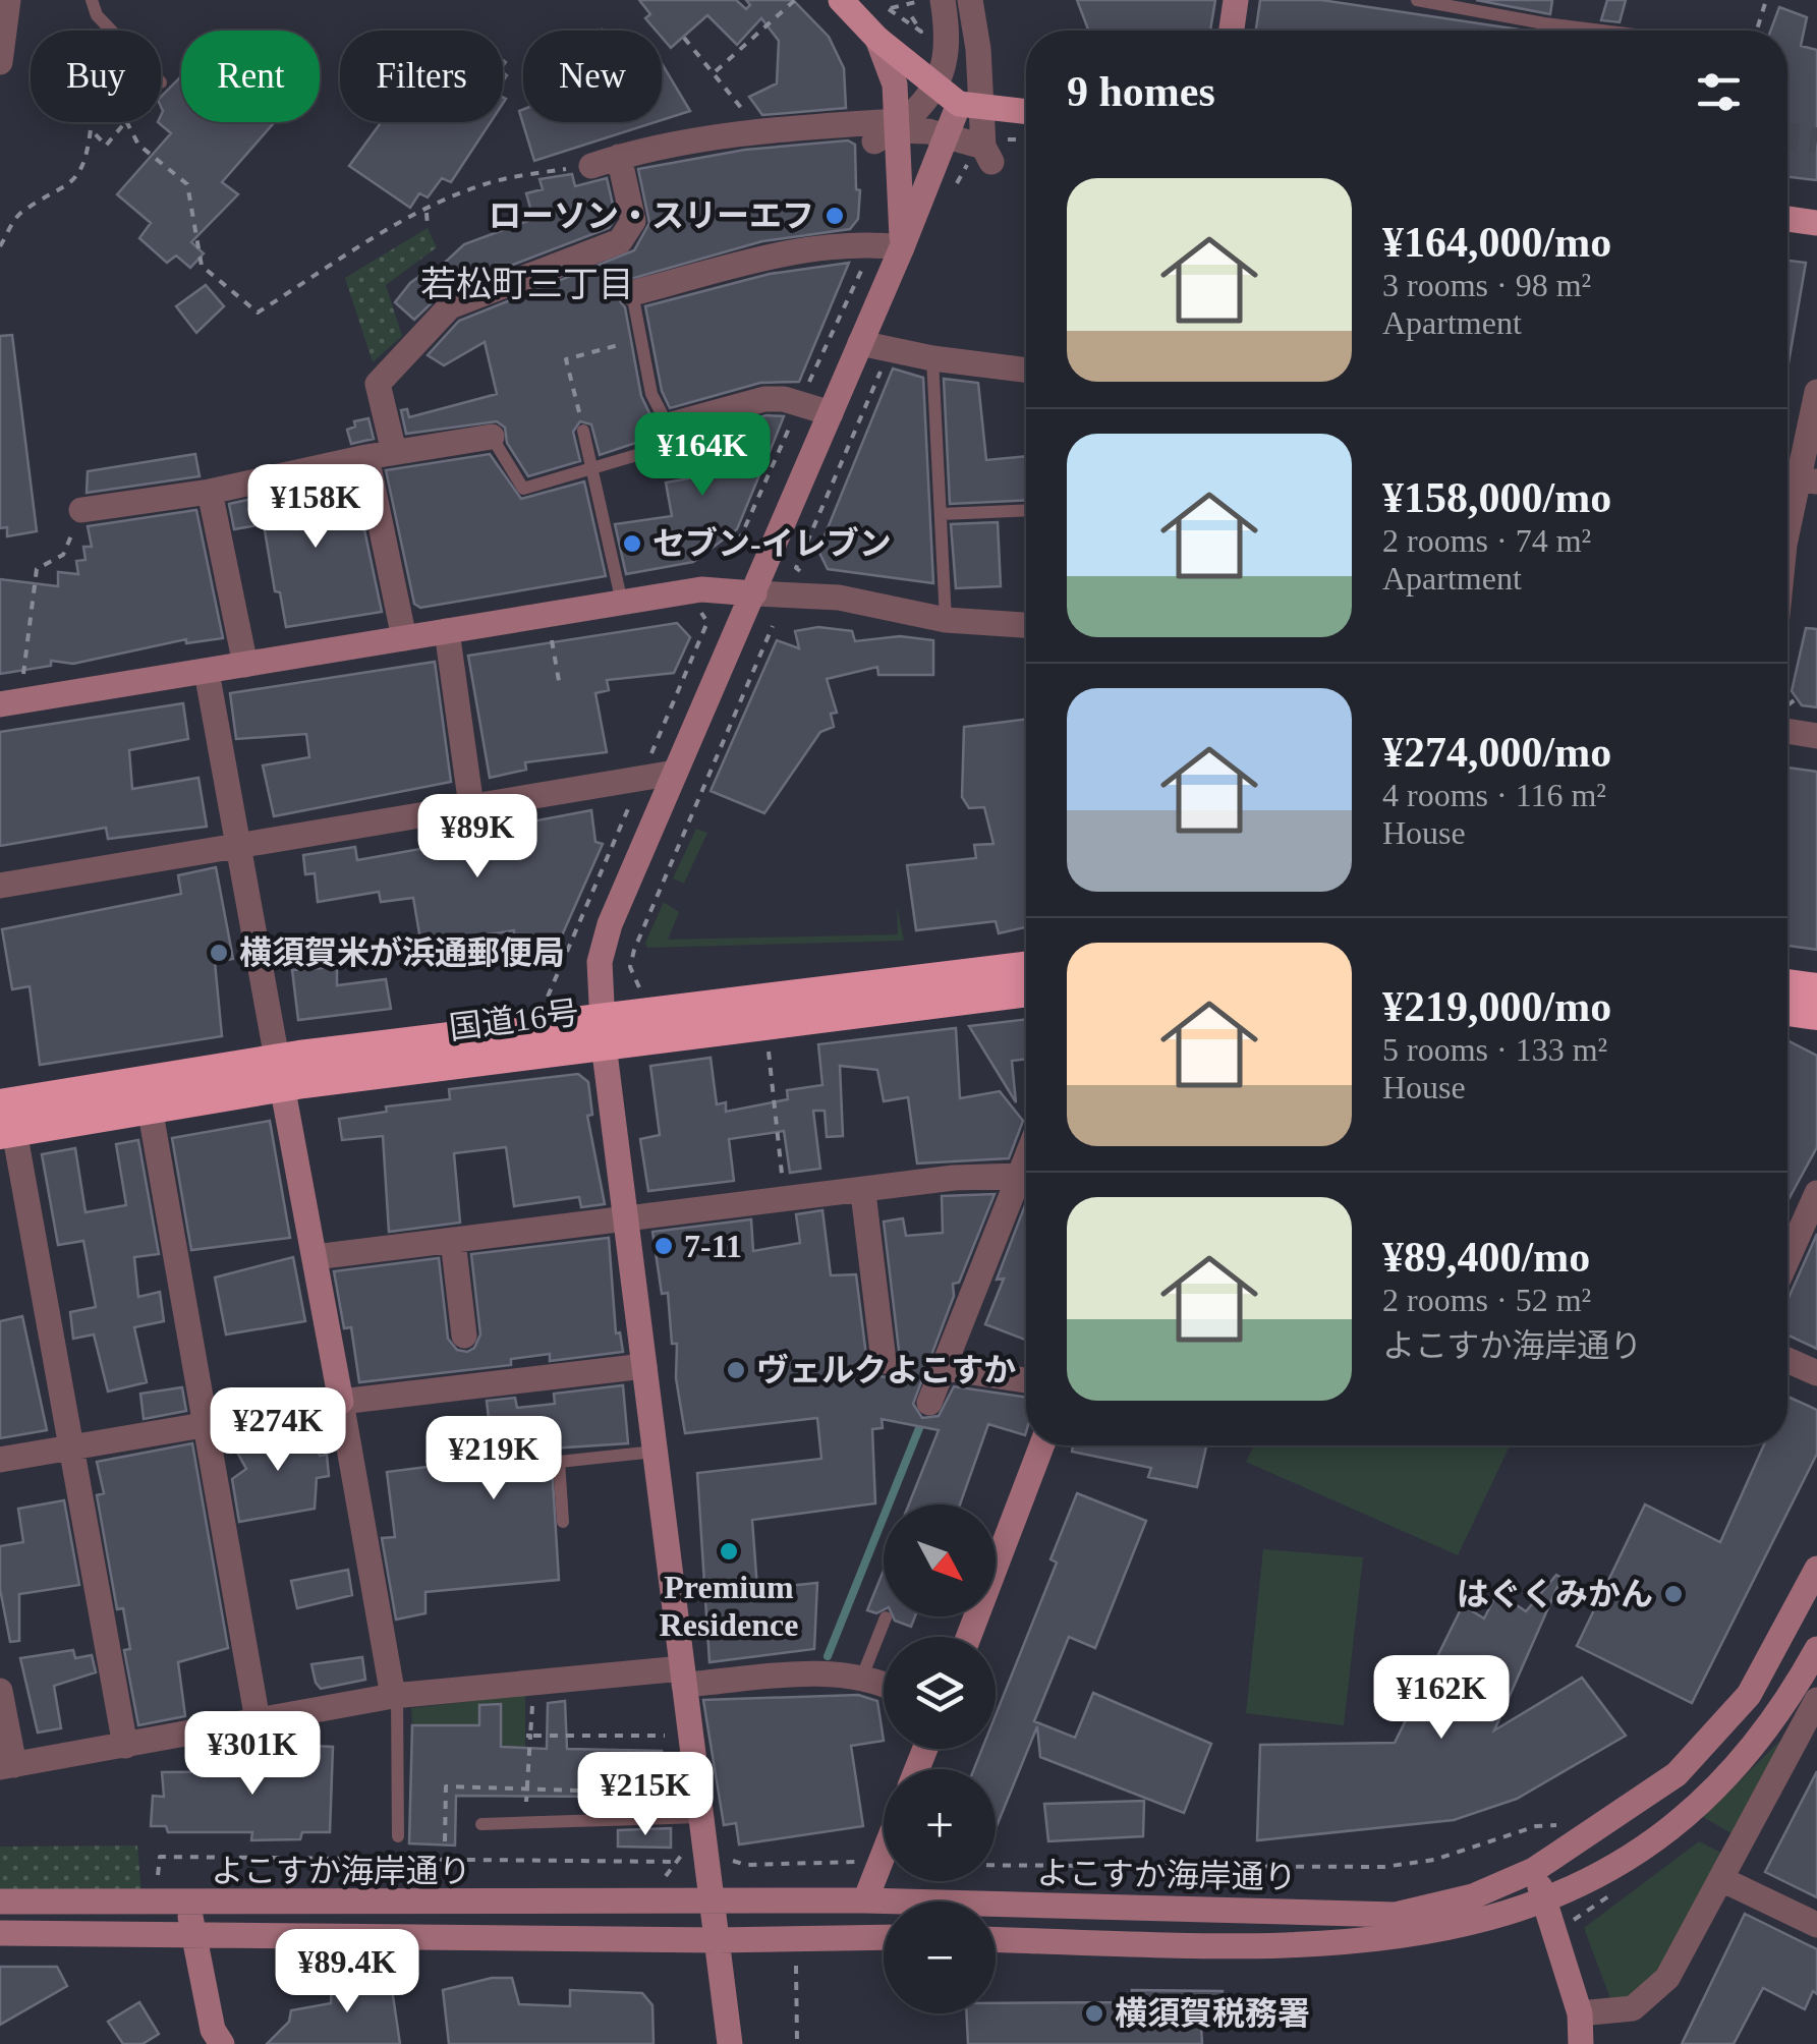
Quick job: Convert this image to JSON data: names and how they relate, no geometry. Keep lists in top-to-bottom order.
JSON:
{
  "streets": {
    "highway": ["国道16号"],
    "street": ["よこすか海岸通り"]
  },
  "districts": ["若松町三丁目"],
  "places": [
    "ローソン・スリーエフ",
    "セブン-イレブン",
    "横須賀米が浜通郵便局",
    "7-11",
    "ヴェルクよこすか",
    "Premium Residence",
    "はぐくみかん",
    "横須賀税務署"
  ],
  "north": "bottom right",
  "page": {
    "chip": [
      "Buy",
      "Rent",
      "Filters",
      "New"
    ],
    "heading": "9 homes",
    "list": [
      {
        "name": "¥164,000/mo",
        "note": "3 rooms · 98 m² · Apartment"
      },
      {
        "name": "¥158,000/mo",
        "note": "2 rooms · 74 m² · Apartment"
      },
      {
        "name": "¥274,000/mo",
        "note": "4 rooms · 116 m² · House"
      },
      {
        "name": "¥219,000/mo",
        "note": "5 rooms · 133 m² · House"
      },
      {
        "name": "¥89,400/mo",
        "note": "2 rooms · 52 m² · よこすか海岸通り"
      }
    ],
    "price": [
      "¥164K",
      "¥158K",
      "¥89K",
      "¥274K",
      "¥219K",
      "¥162K",
      "¥301K",
      "¥215K",
      "¥89.4K"
    ],
    "map_buttons": ["+", "−"]
  }
}
